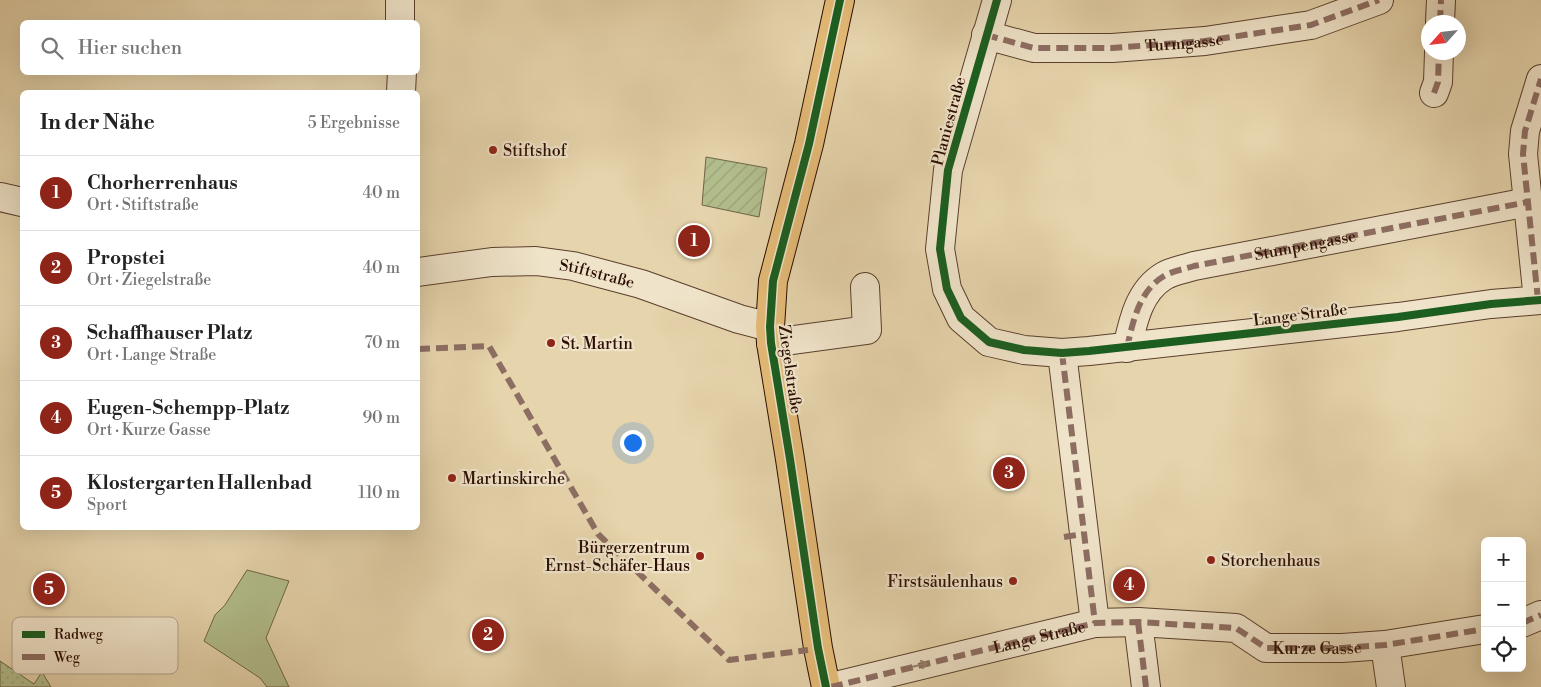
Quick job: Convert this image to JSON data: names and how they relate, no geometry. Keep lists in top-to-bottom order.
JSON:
{
  "streets": {
    "main road": ["Ziegelstraße"],
    "street": [
      "Turmgasse",
      "Planiestraße",
      "Stumpengasse",
      "Stiftstraße",
      "Lange Straße",
      "Kurze Gasse"
    ]
  },
  "crossings": [
    ["Turmgasse", "Planiestraße"],
    ["Planiestraße", "Lange Straße"],
    ["Stumpengasse", "Lange Straße"],
    ["Stiftstraße", "Ziegelstraße"],
    ["Lange Straße", "Kurze Gasse"]
  ],
  "places": [
    "Stiftshof",
    "St. Martin",
    "Martinskirche",
    "Bürgerzentrum Ernst-Schäfer-Haus",
    "Storchenhaus",
    "Firstsäulenhaus"
  ],
  "legend": ["Radweg", "Weg"],
  "north": "bottom left",
  "page": {
    "search": "Hier suchen",
    "heading": ["In der Nähe", "5 Ergebnisse"],
    "list": [
      {
        "mark": "1",
        "name": "Chorherrenhaus",
        "note": "Ort · Stiftstraße",
        "value": "40 m"
      },
      {
        "mark": "2",
        "name": "Propstei",
        "note": "Ort · Ziegelstraße",
        "value": "40 m"
      },
      {
        "mark": "3",
        "name": "Schaffhauser Platz",
        "note": "Ort · Lange Straße",
        "value": "70 m"
      },
      {
        "mark": "4",
        "name": "Eugen-Schempp-Platz",
        "note": "Ort · Kurze Gasse",
        "value": "90 m"
      },
      {
        "mark": "5",
        "name": "Klostergarten Hallenbad",
        "note": "Sport",
        "value": "110 m"
      }
    ],
    "pins": [
      "1",
      "3",
      "4",
      "5",
      "2"
    ],
    "map_buttons": ["+", "−"]
  }
}
